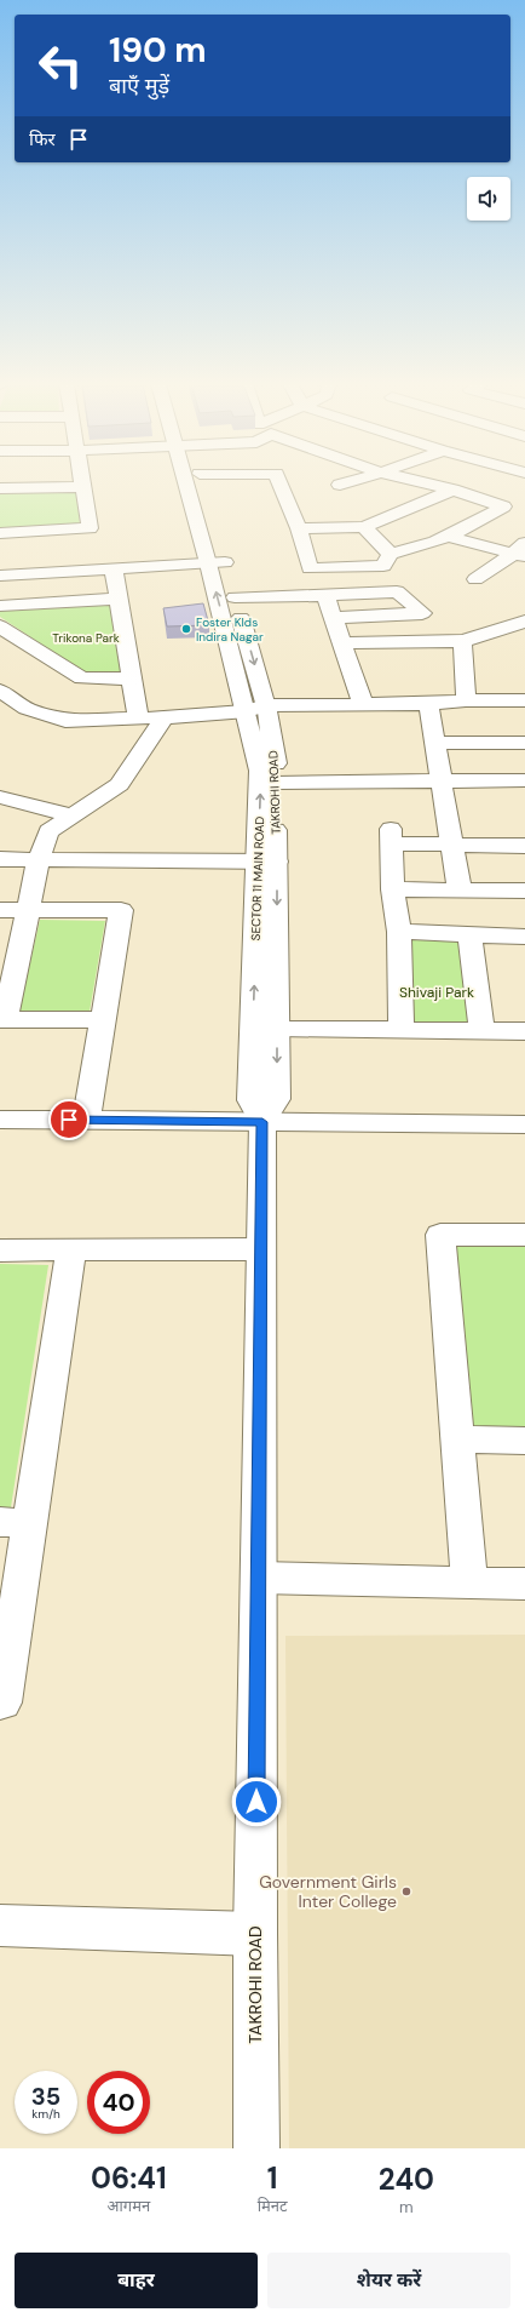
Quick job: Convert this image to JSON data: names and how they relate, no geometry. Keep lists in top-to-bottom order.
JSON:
{
  "streets": {
    "street": ["TAKROHI ROAD", "SECTOR 11 MAIN ROAD"]
  },
  "crossings": [
    ["TAKROHI ROAD", "SECTOR 11 MAIN ROAD"]
  ],
  "parks": ["Trikona Park", "Shivaji Park"],
  "places": ["Foster KIds Indira Nagar", "Government Girls Inter College"],
  "page": {
    "turn": ["190 m", "बाएँ मुड़ें"],
    "then": "फिर",
    "speed": "35 km/h",
    "limit": "40",
    "eta": [
      "06:41",
      "आगमन",
      "1",
      "मिनट",
      "240",
      "m"
    ],
    "buttons": ["बाहर", "शेयर करें"]
  }
}
